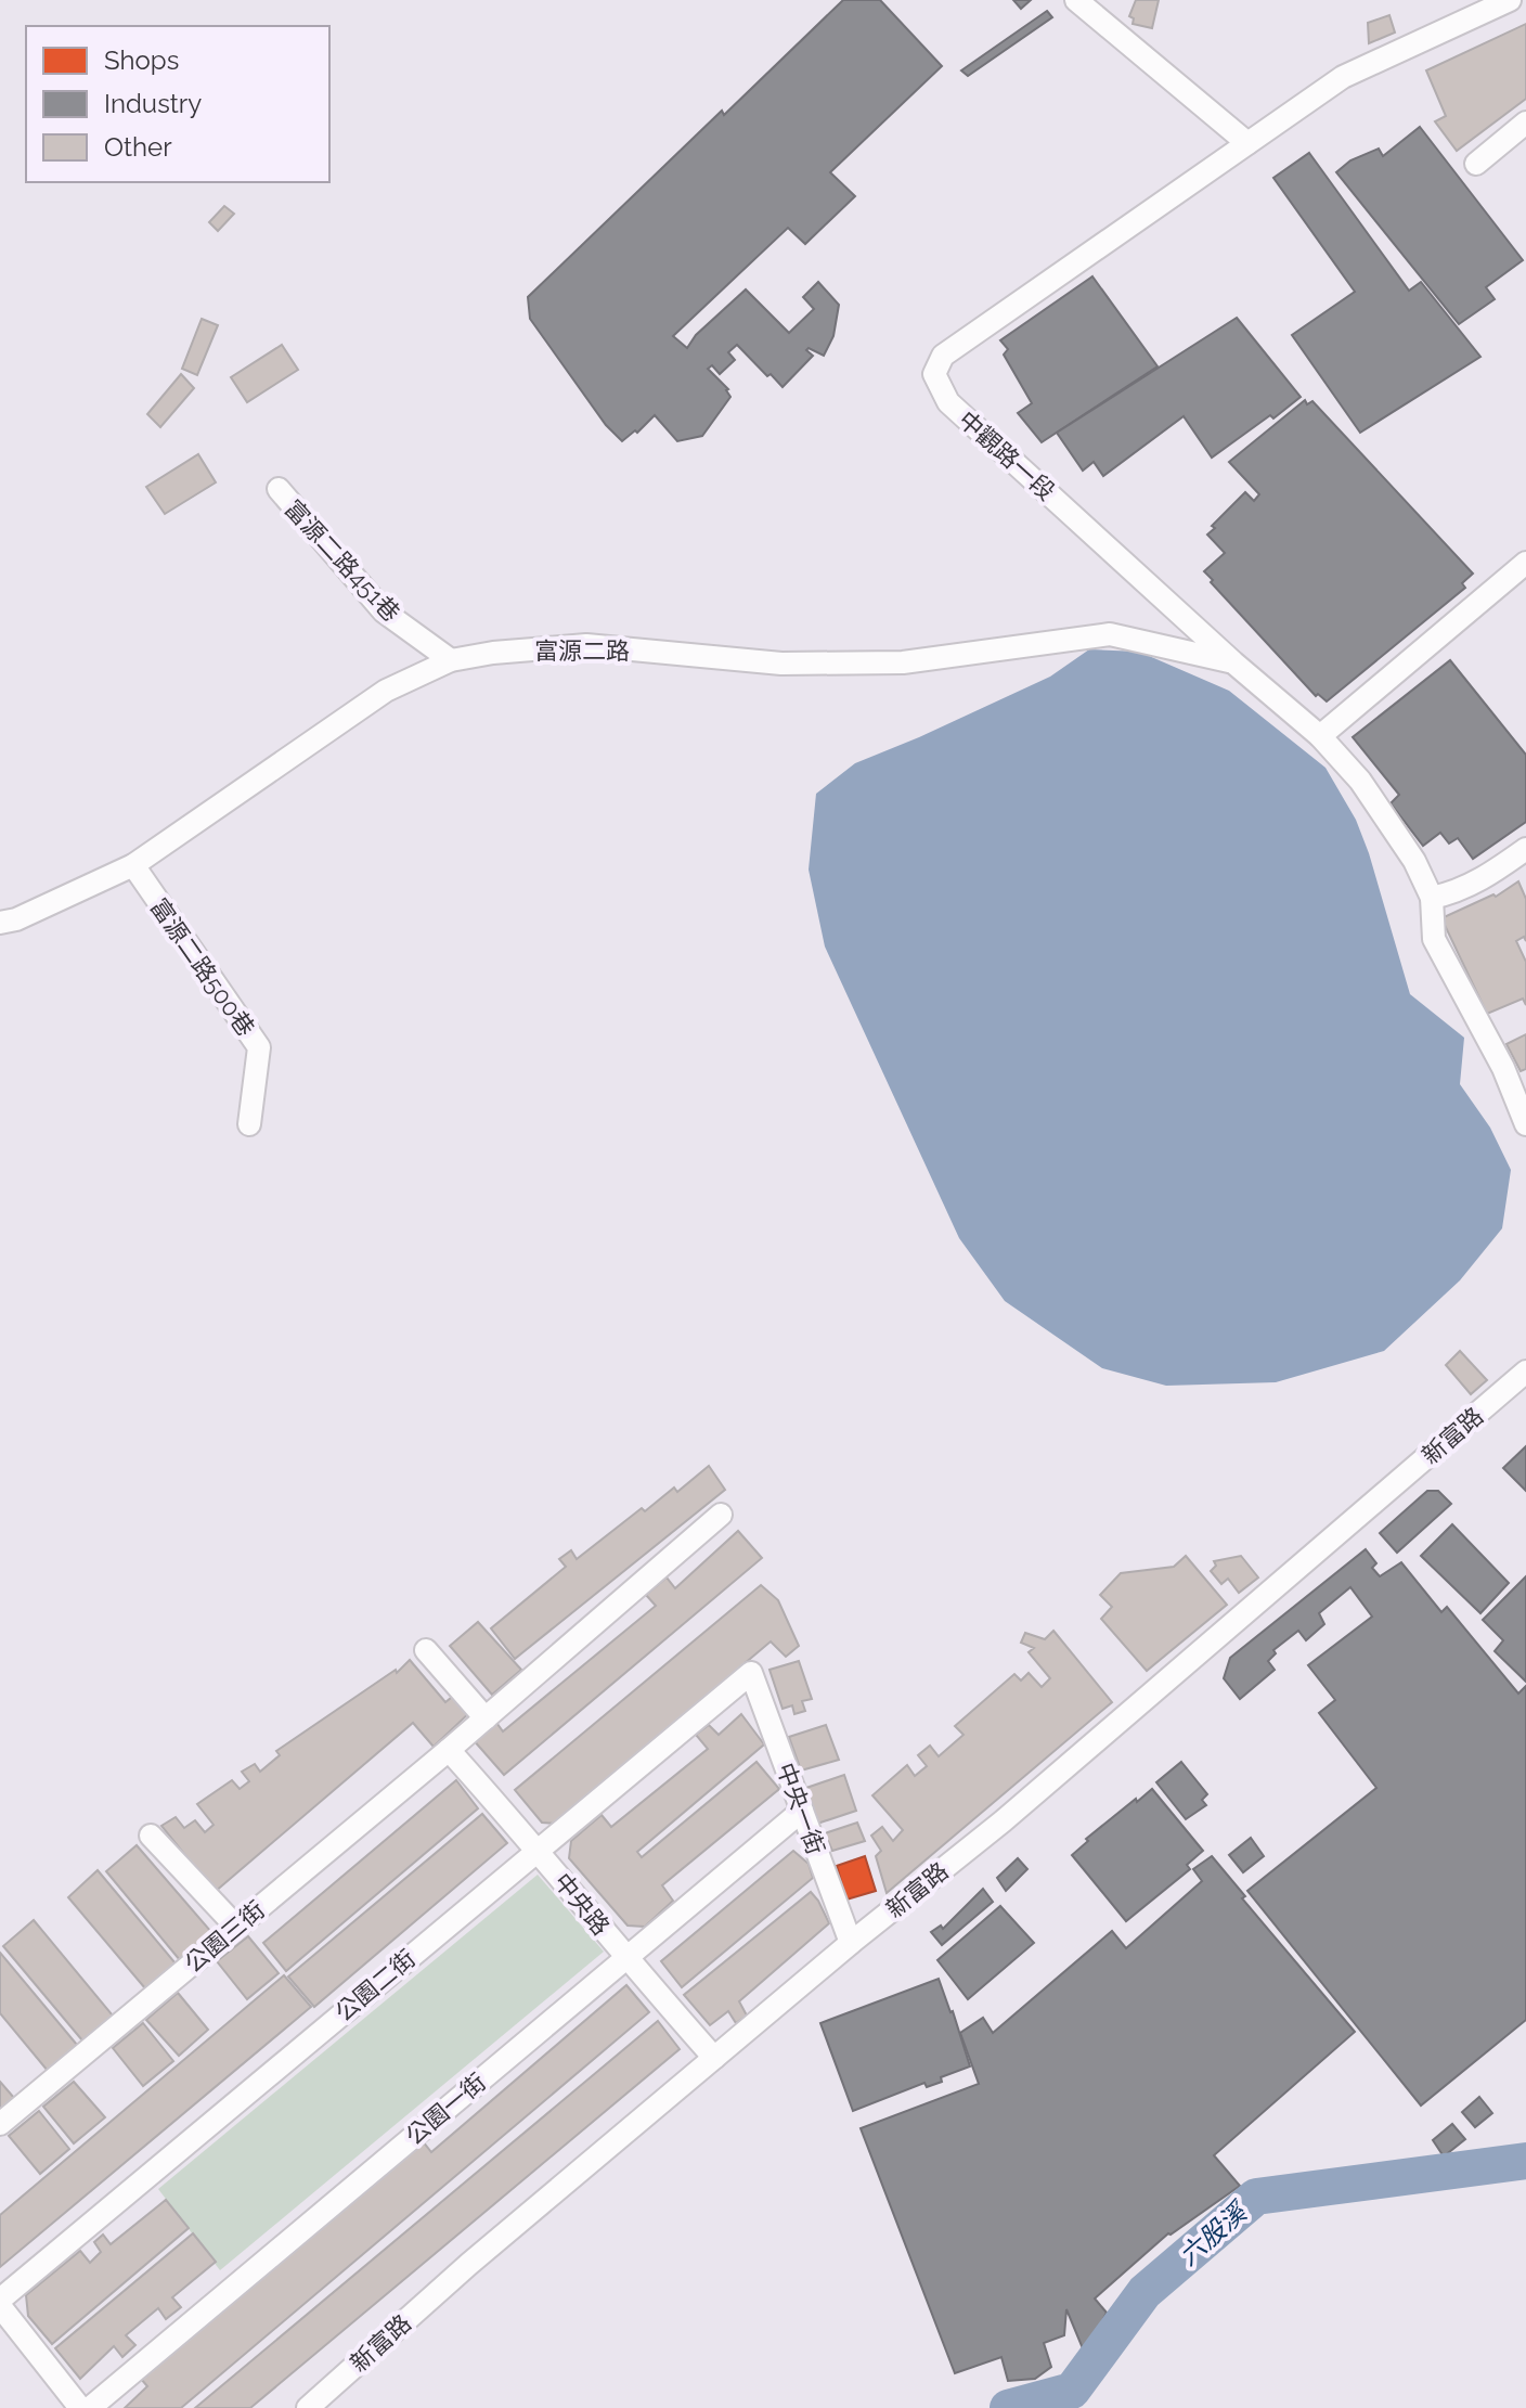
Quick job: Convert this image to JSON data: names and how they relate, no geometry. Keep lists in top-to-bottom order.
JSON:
{
  "streets": {
    "street": [
      "中觀路一段",
      "富源二路451巷",
      "富源二路",
      "富源二路500巷",
      "新富路",
      "中央一街",
      "中央路",
      "公園三街",
      "公園二街",
      "公園一街"
    ]
  },
  "crossings": [
    ["中觀路一段", "富源二路"],
    ["富源二路451巷", "富源二路"],
    ["富源二路", "富源二路500巷"],
    ["新富路", "中央一街"],
    ["新富路", "中央路"],
    ["中央一街", "公園二街"],
    ["中央一街", "公園一街"],
    ["中央路", "公園三街"],
    ["中央路", "公園二街"],
    ["中央路", "公園一街"]
  ],
  "water": ["六股溪"],
  "legend": ["Shops", "Industry", "Other"]
}
